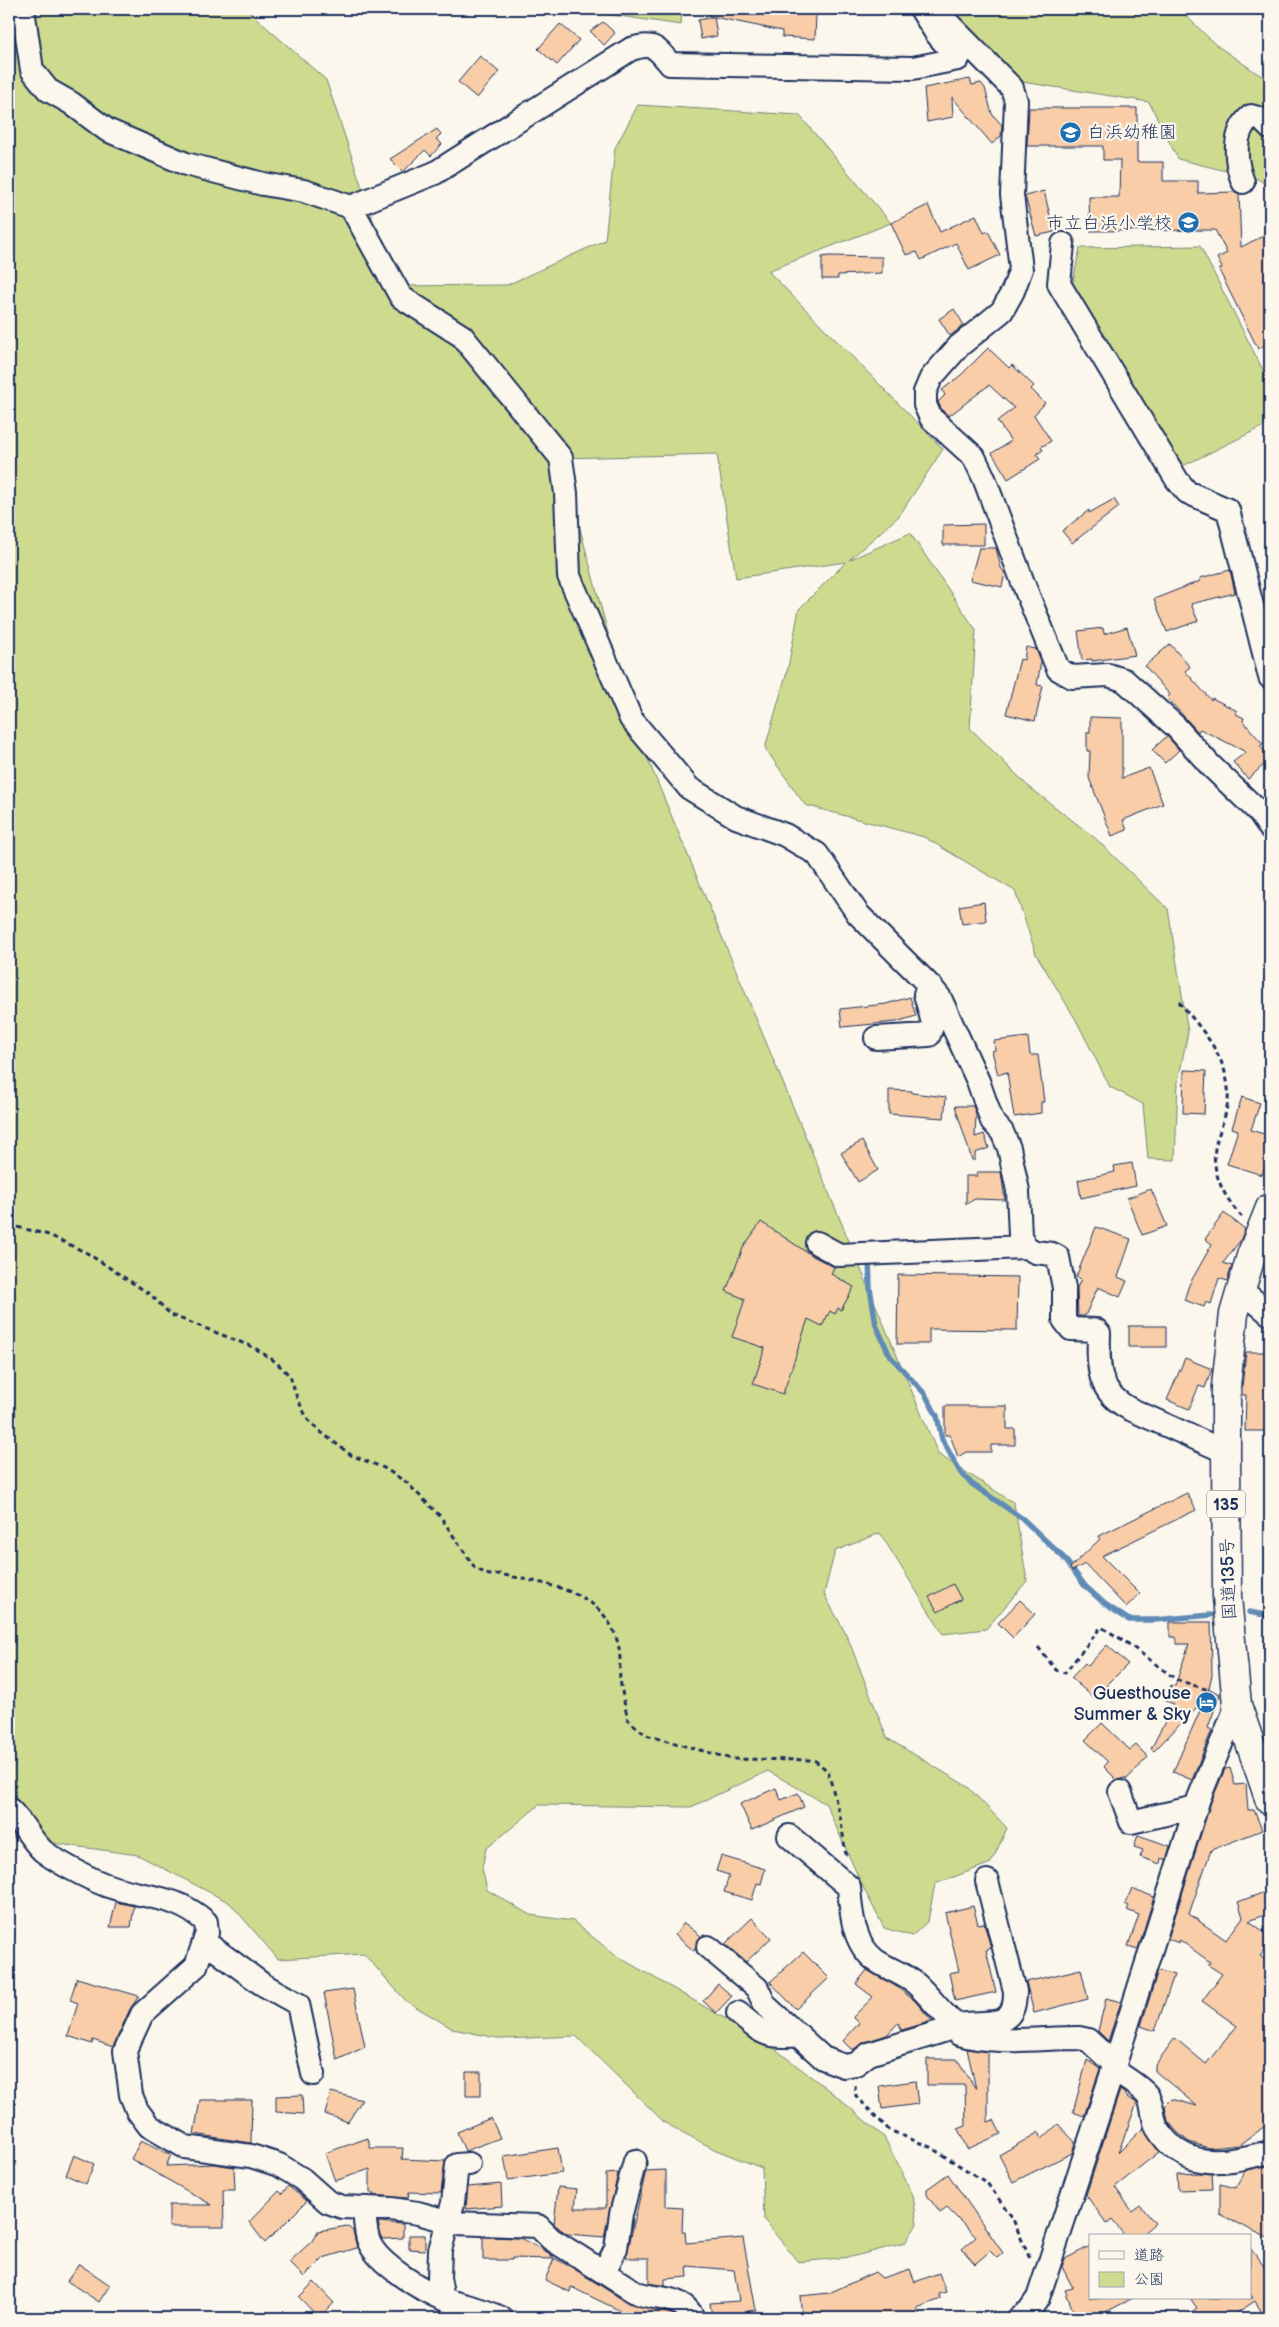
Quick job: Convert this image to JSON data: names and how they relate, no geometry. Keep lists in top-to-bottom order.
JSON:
{
  "streets": {
    "highway": ["135", "国道135号"]
  },
  "places": {
    "school or university": ["白浜幼稚園", "市立白浜小学校"],
    "hotel": ["Guesthouse Summer & Sky"]
  },
  "legend": ["道路", "公園"]
}
